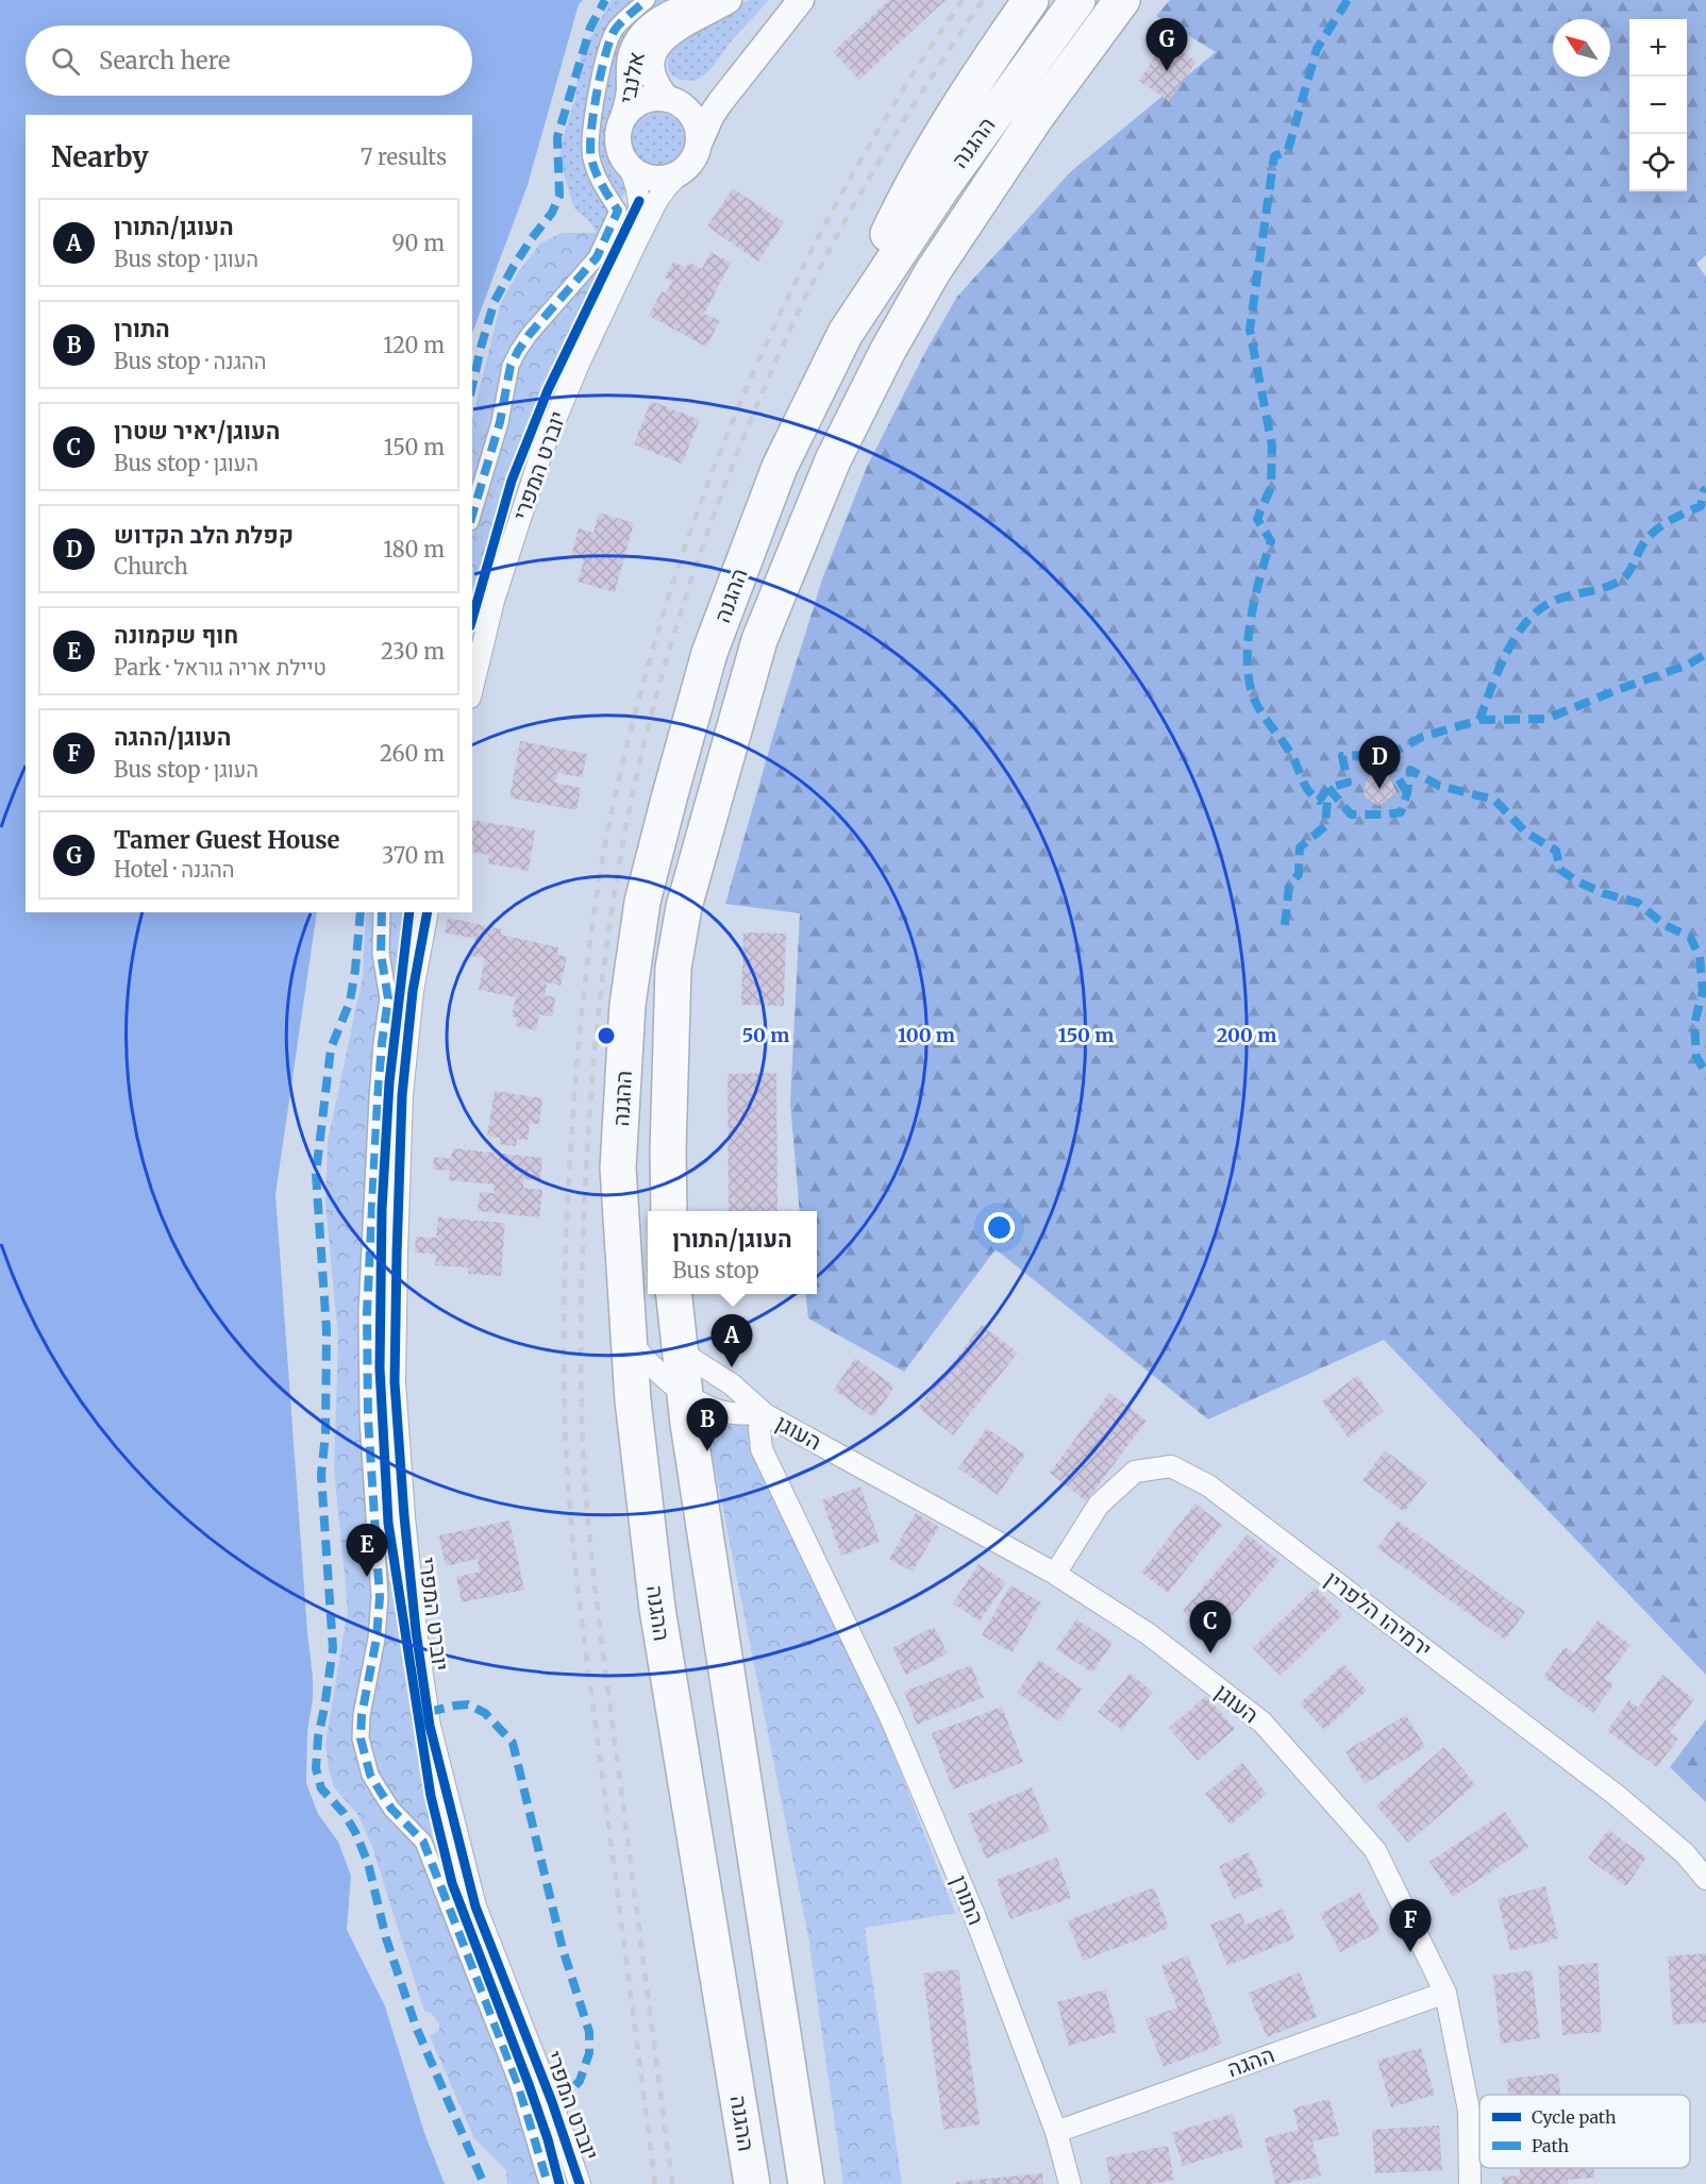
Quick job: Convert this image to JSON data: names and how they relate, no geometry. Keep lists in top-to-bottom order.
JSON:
{
  "streets": {
    "highway": ["ההגנה"],
    "street": [
      "אלנבי",
      "יוברט המפרי",
      "העוגן",
      "ירמיהו הלפרין",
      "התורן",
      "ההגה"
    ]
  },
  "crossings": [
    ["אלנבי", "יוברט המפרי"],
    ["ההגנה", "העוגן"],
    ["העוגן", "ירמיהו הלפרין"],
    ["העוגן", "התורן"],
    ["העוגן", "ההגה"],
    ["התורן", "ההגה"]
  ],
  "legend": ["Cycle path", "Path"],
  "north": "top left",
  "page": {
    "pins": [
      "G",
      "D",
      "A",
      "B",
      "E",
      "C",
      "F"
    ],
    "map_buttons": ["+", "−"],
    "search": "Search here",
    "heading": ["Nearby", "7 results"],
    "list": [
      {
        "mark": "A",
        "name": "העוגן/התורן",
        "note": "Bus stop · העוגן",
        "value": "90 m"
      },
      {
        "mark": "B",
        "name": "התורן",
        "note": "Bus stop · ההגנה",
        "value": "120 m"
      },
      {
        "mark": "C",
        "name": "העוגן/יאיר שטרן",
        "note": "Bus stop · העוגן",
        "value": "150 m"
      },
      {
        "mark": "D",
        "name": "קפלת הלב הקדוש",
        "note": "Church",
        "value": "180 m"
      },
      {
        "mark": "E",
        "name": "חוף שקמונה",
        "note": "Park · טיילת אריה גוראל",
        "value": "230 m"
      },
      {
        "mark": "F",
        "name": "העוגן/ההגה",
        "note": "Bus stop · העוגן",
        "value": "260 m"
      },
      {
        "mark": "G",
        "name": "Tamer Guest House",
        "note": "Hotel · ההגנה",
        "value": "370 m"
      }
    ],
    "popup": ["העוגן/התורן", "Bus stop"]
  },
  "rings": [
    "50 m",
    "100 m",
    "150 m",
    "200 m"
  ]
}
